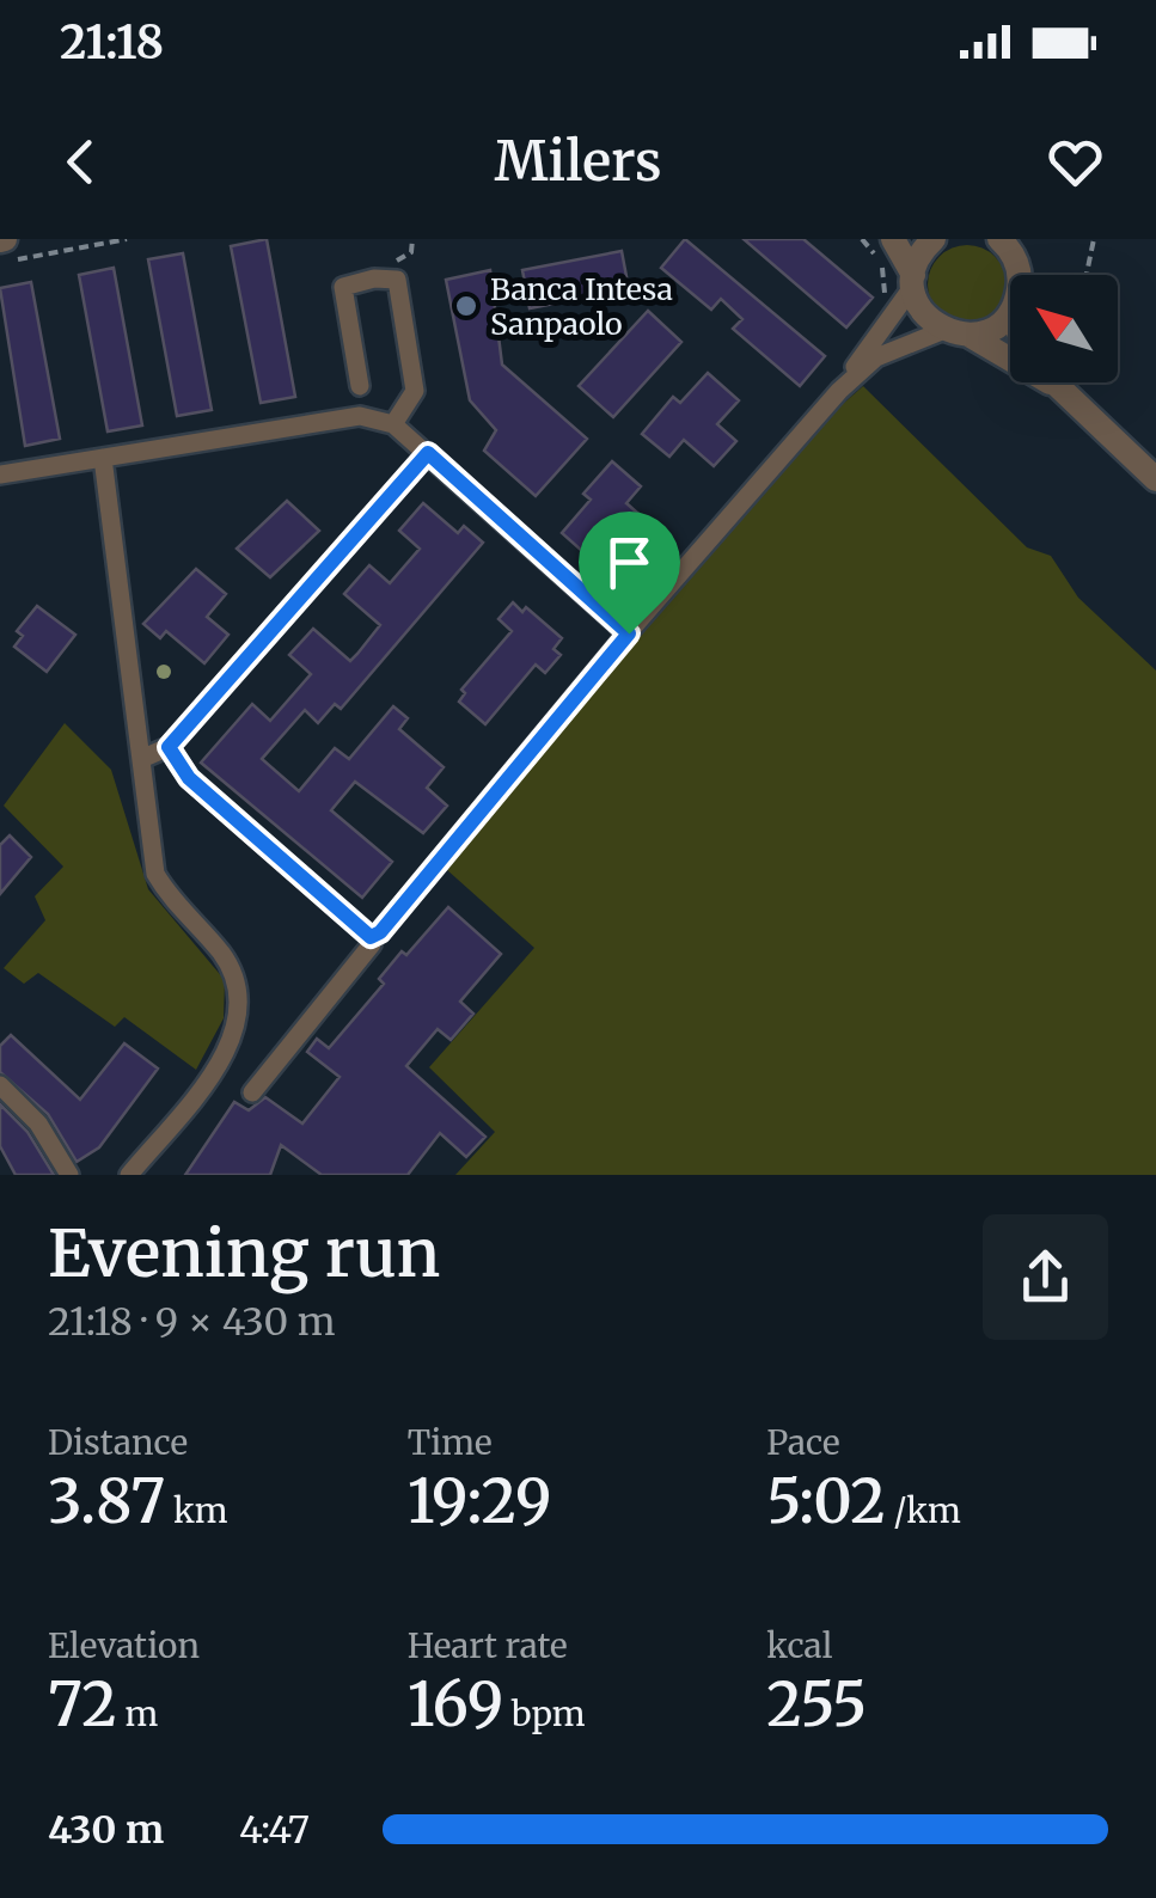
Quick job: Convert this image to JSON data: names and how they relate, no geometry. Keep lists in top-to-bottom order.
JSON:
{
  "places": ["Banca Intesa Sanpaolo"],
  "north": "top left",
  "page": {
    "status": "21:18",
    "header": "Milers",
    "heading": ["Evening run", "21:18 · 9 × 430 m"],
    "stats": [
      ["Distance", "3.87 km"],
      ["Time", "19:29"],
      ["Pace", "5:02 /km"],
      ["Elevation", "72 m"],
      ["Heart rate", "169 bpm"],
      ["kcal", "255"]
    ],
    "list": [
      {
        "name": "430 m",
        "note": "4:47"
      }
    ]
  }
}
